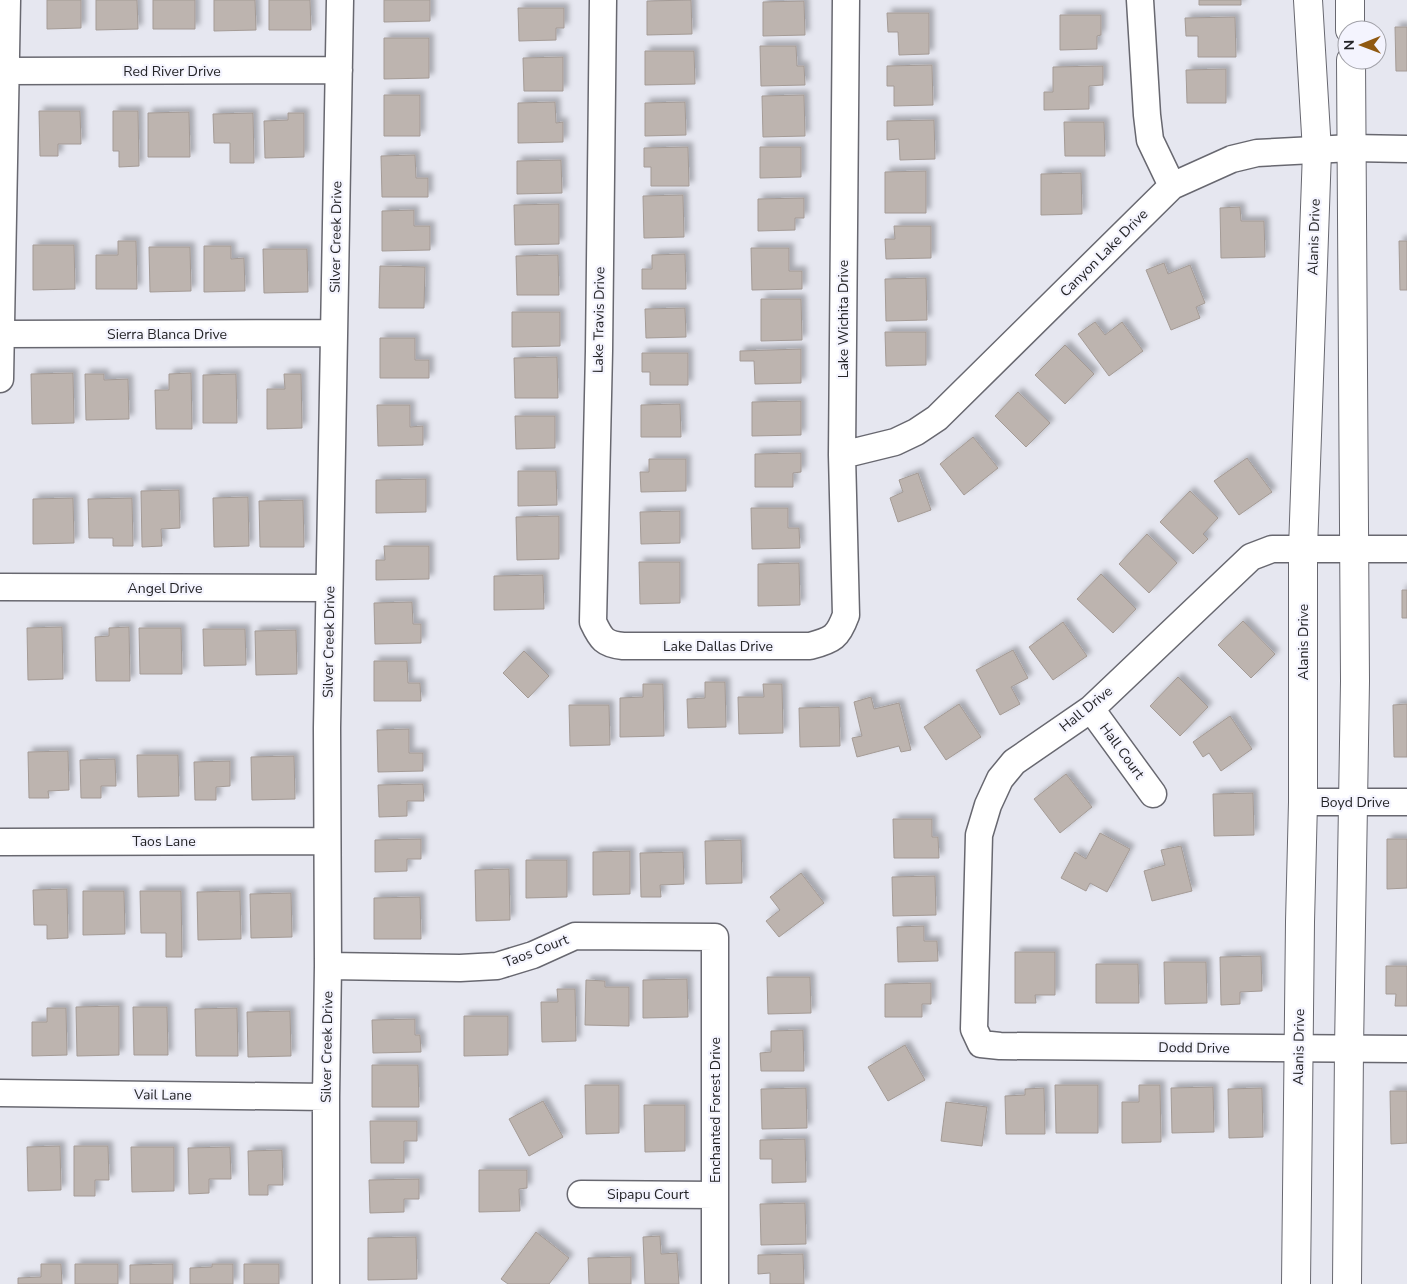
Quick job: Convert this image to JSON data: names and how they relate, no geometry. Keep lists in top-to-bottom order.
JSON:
{
  "streets": {
    "main road": ["Alanis Drive"],
    "street": [
      "Red River Drive",
      "Silver Creek Drive",
      "Canyon Lake Drive",
      "Lake Wichita Drive",
      "Lake Travis Drive",
      "Sierra Blanca Drive",
      "Angel Drive",
      "Lake Dallas Drive",
      "Hall Drive",
      "Hall Court",
      "Boyd Drive",
      "Taos Lane",
      "Taos Court",
      "Dodd Drive",
      "Vail Lane",
      "Enchanted Forest Drive",
      "Sipapu Court"
    ]
  },
  "crossings": [
    ["Red River Drive", "Silver Creek Drive"],
    ["Silver Creek Drive", "Sierra Blanca Drive"],
    ["Silver Creek Drive", "Angel Drive"],
    ["Silver Creek Drive", "Taos Lane"],
    ["Silver Creek Drive", "Taos Court"],
    ["Silver Creek Drive", "Vail Lane"],
    ["Alanis Drive", "Canyon Lake Drive"],
    ["Alanis Drive", "Hall Drive"],
    ["Alanis Drive", "Boyd Drive"],
    ["Alanis Drive", "Dodd Drive"],
    ["Canyon Lake Drive", "Lake Wichita Drive"],
    ["Lake Wichita Drive", "Lake Dallas Drive"],
    ["Lake Travis Drive", "Lake Dallas Drive"],
    ["Hall Drive", "Hall Court"],
    ["Hall Drive", "Dodd Drive"],
    ["Taos Court", "Enchanted Forest Drive"],
    ["Enchanted Forest Drive", "Sipapu Court"]
  ],
  "north": "left"
}
